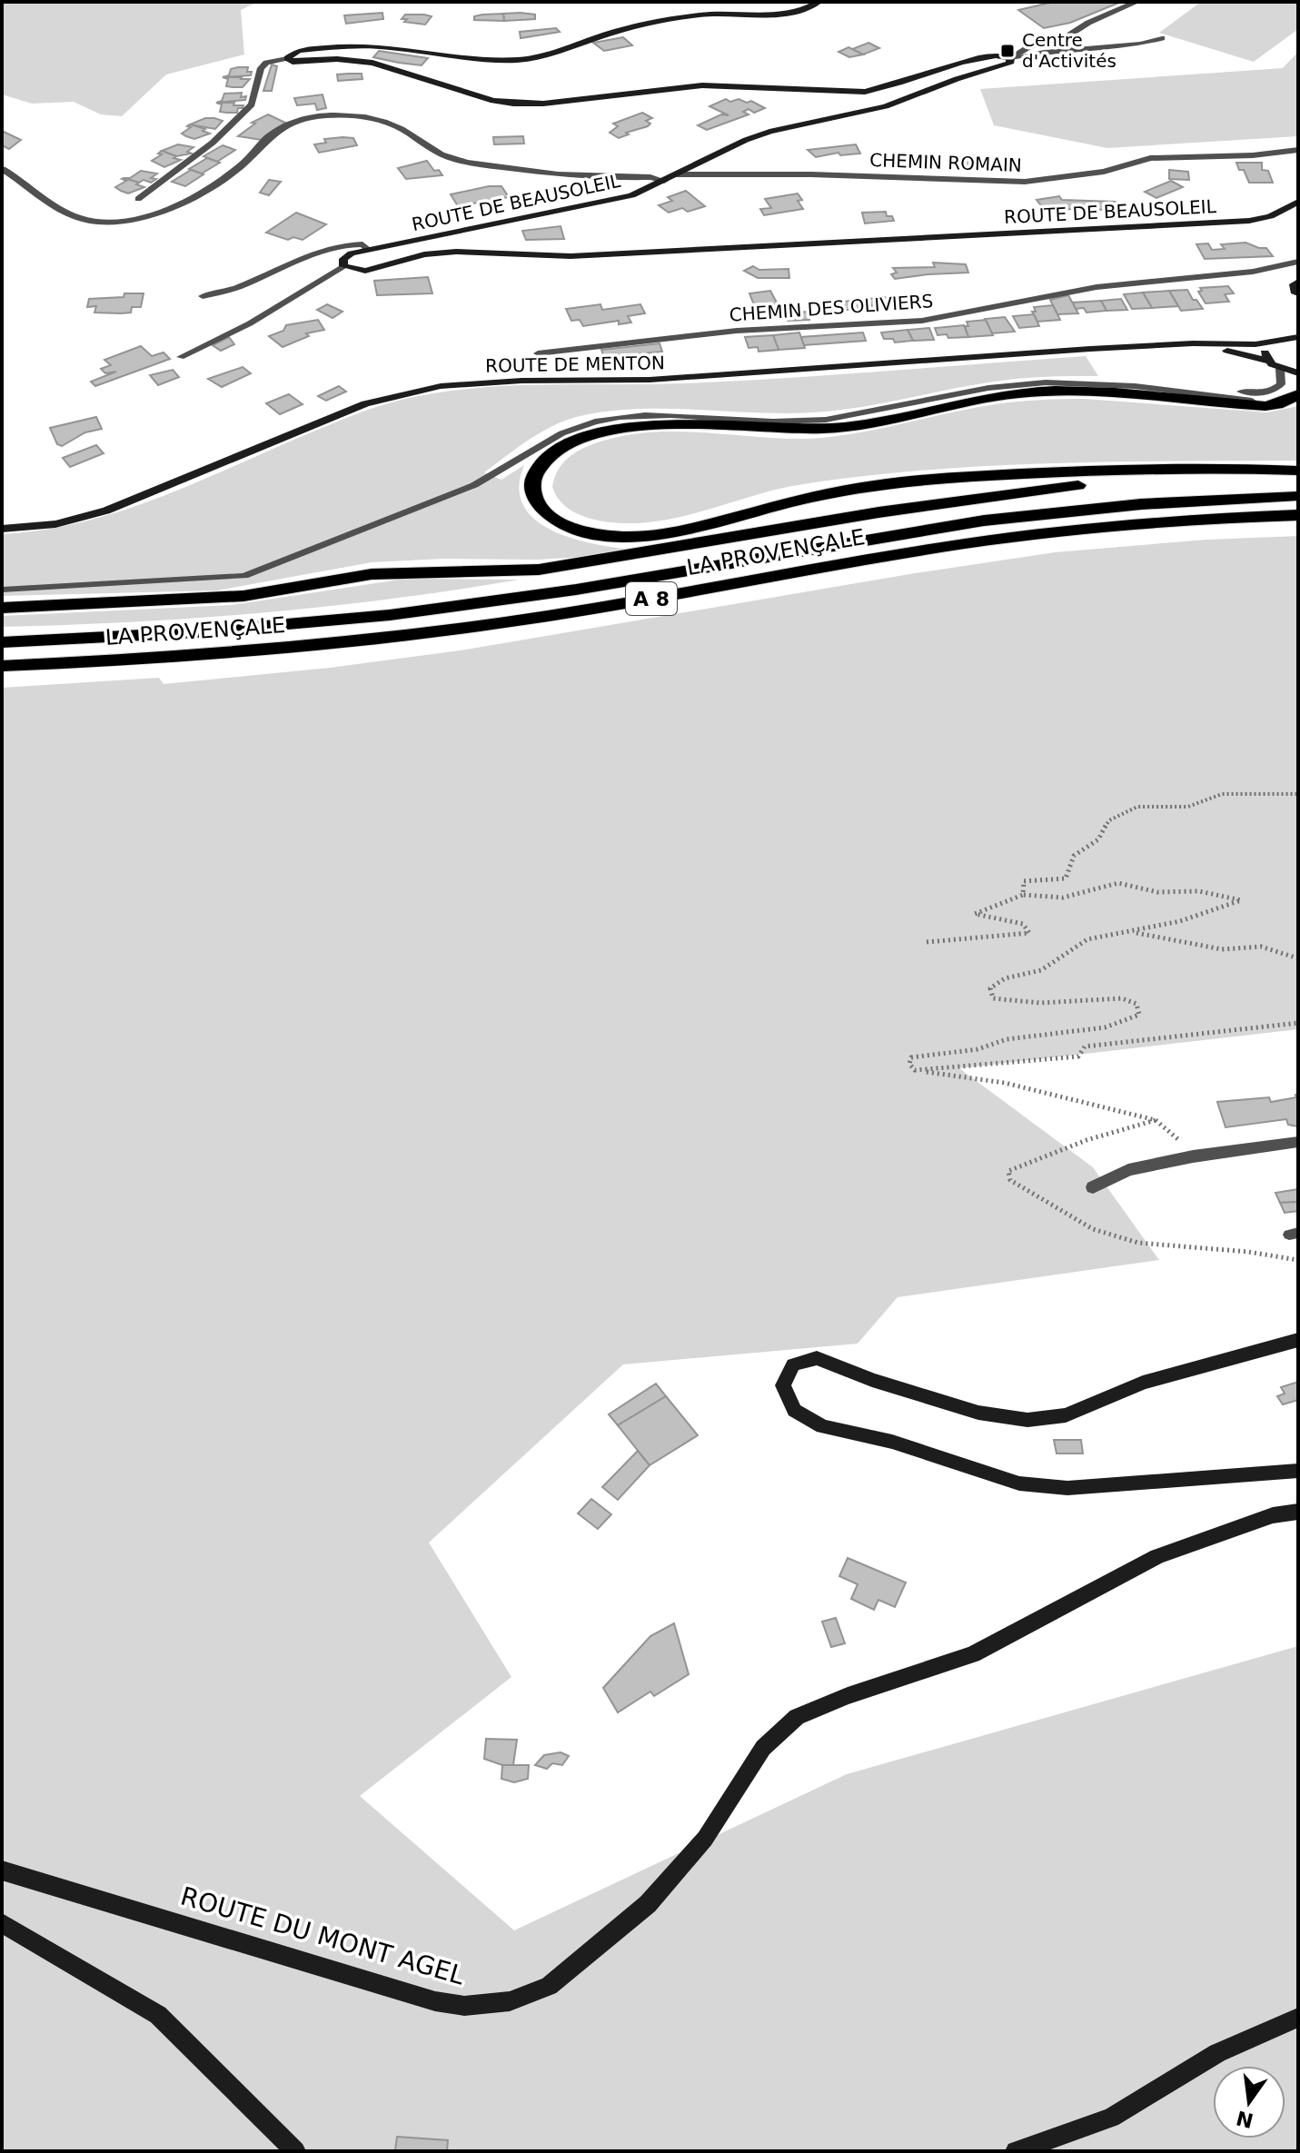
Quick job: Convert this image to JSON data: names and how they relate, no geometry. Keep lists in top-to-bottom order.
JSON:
{
  "streets": {
    "highway": ["LA PROVENÇALE", "A 8"],
    "street": ["ROUTE DE BEAUSOLEIL", "ROUTE DE MENTON", "ROUTE DU MONT AGEL"],
    "lane": ["CHEMIN ROMAIN", "CHEMIN DES OLIVIERS"]
  },
  "crossings": [
    ["CHEMIN ROMAIN", "ROUTE DE BEAUSOLEIL"]
  ],
  "places": {
    "transit": ["Centre d'Activités"]
  },
  "north": "bottom"
}
